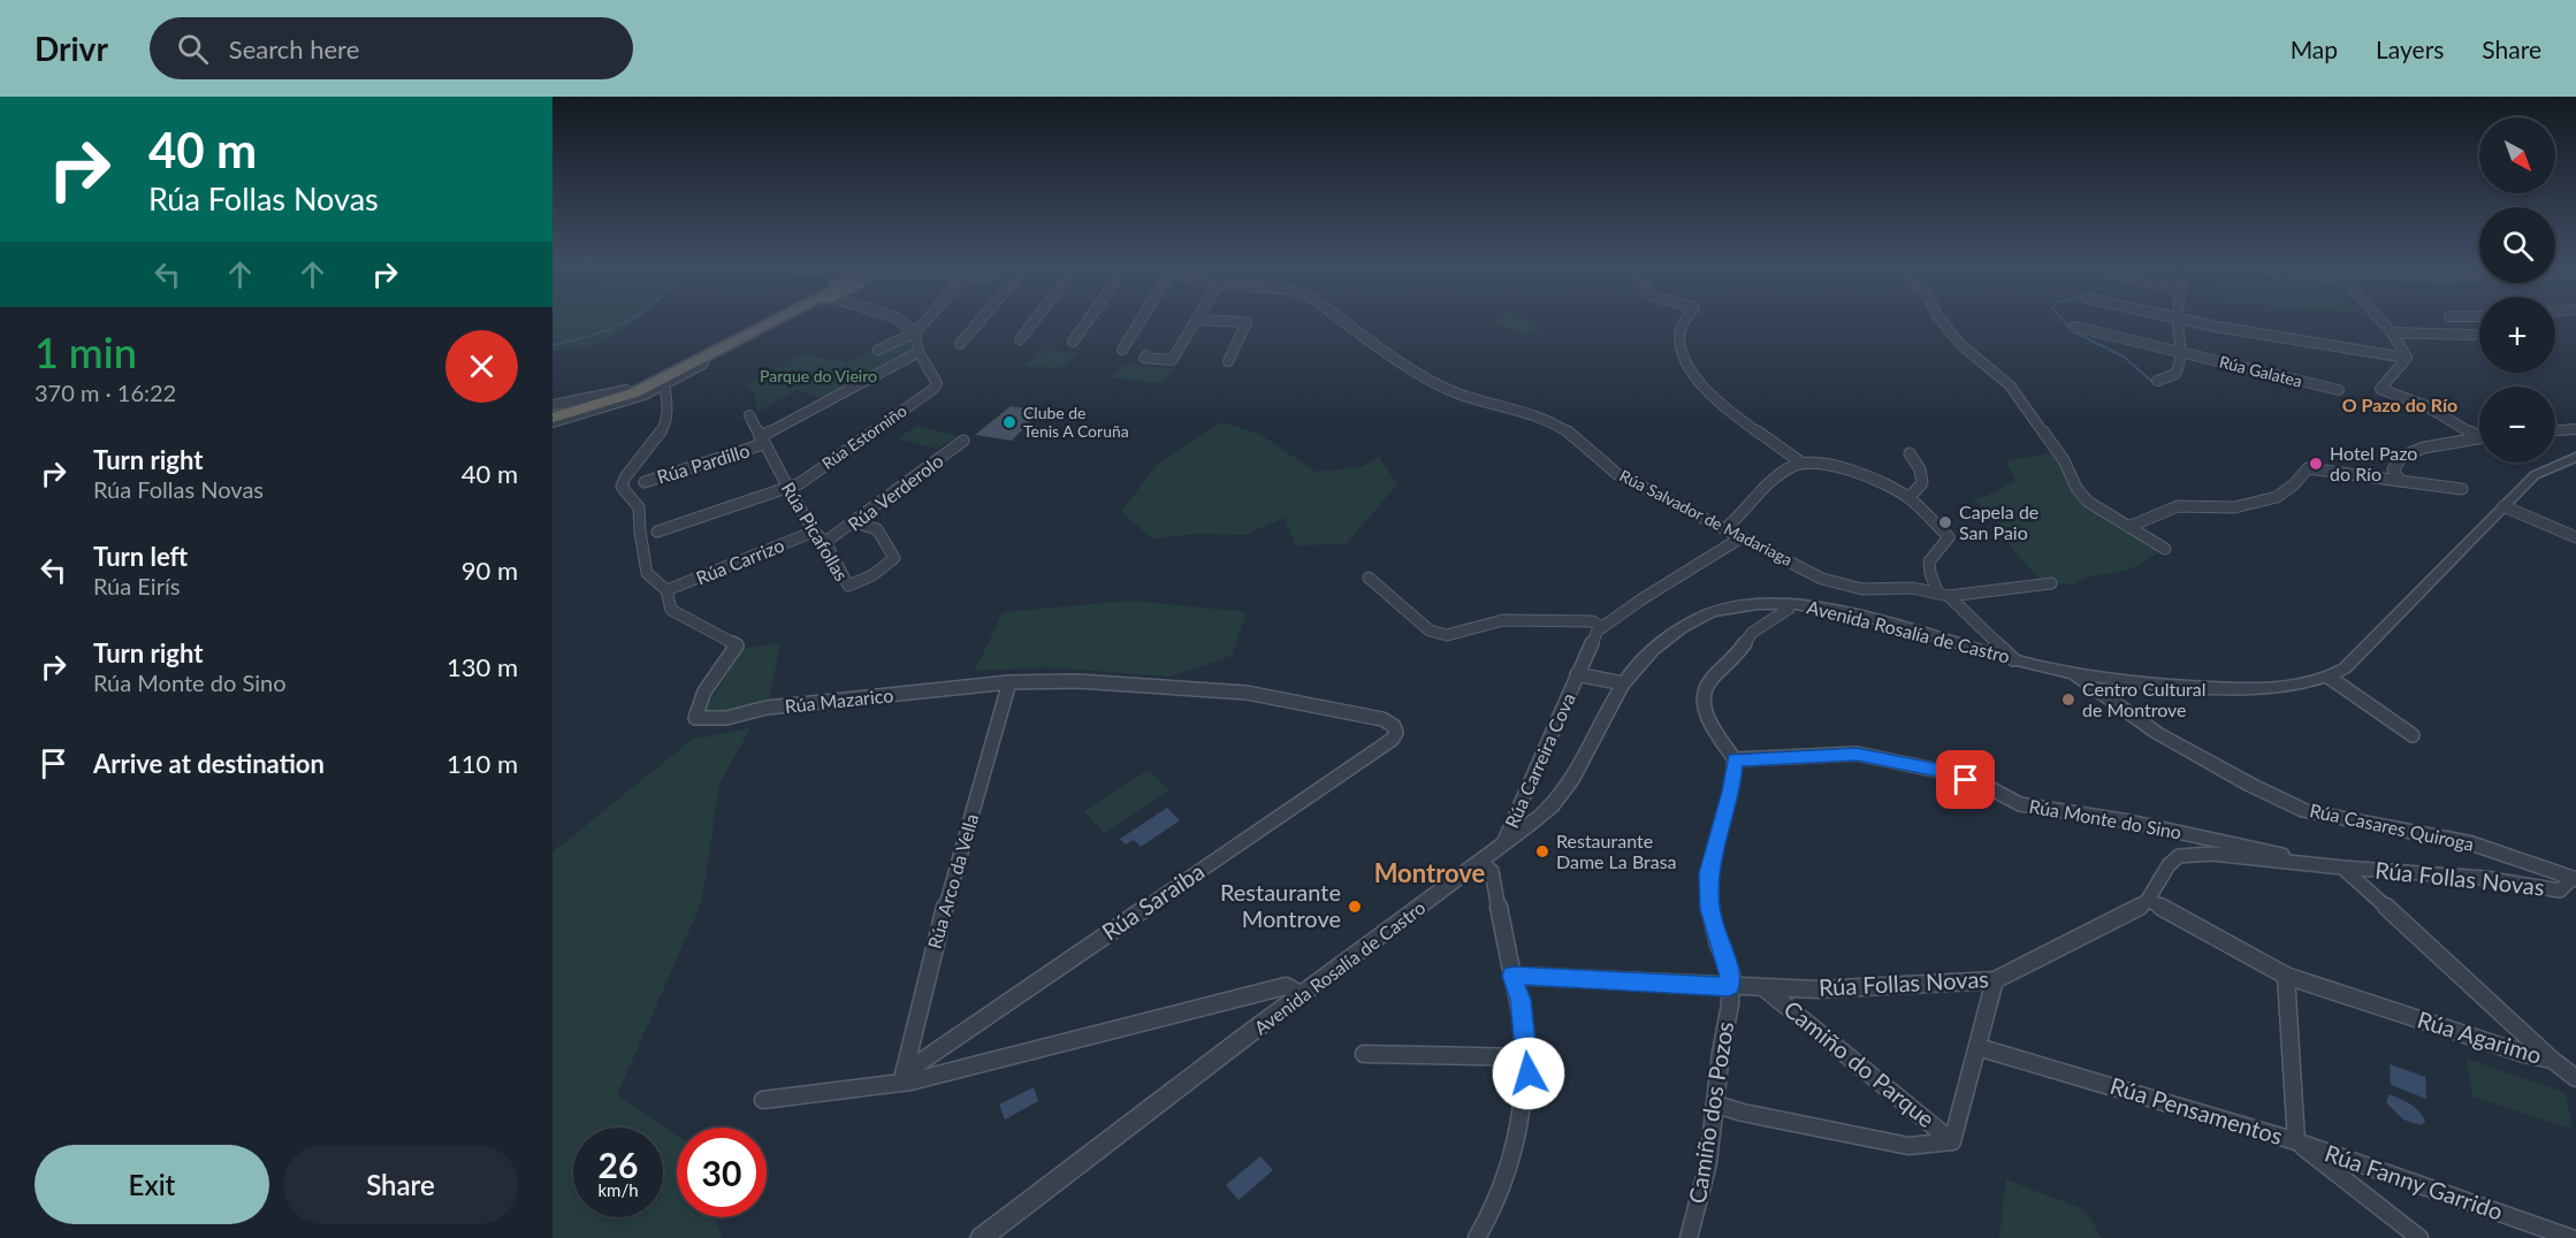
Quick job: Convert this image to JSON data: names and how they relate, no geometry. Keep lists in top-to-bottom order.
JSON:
{
  "streets": {
    "street": [
      "Rúa Galatea",
      "Rúa Estorniño",
      "Rúa Pardillo",
      "Rúa Verderolo",
      "Rúa Salvador de Madariaga",
      "Rúa Picafollas",
      "Rúa Carrizo",
      "Avenida Rosalía de Castro",
      "Rúa Mazarico",
      "Rúa Carreira Cova",
      "Rúa Monte do Sino",
      "Rúa Casares Quiroga",
      "Rúa Follas Novas",
      "Rúa Arco da Vella",
      "Rúa Saraiba",
      "Rúa Agarimo",
      "Camiño do Parque",
      "Rúa Pensamentos",
      "Camiño dos Pozos",
      "Rúa Fanny Garrido"
    ]
  },
  "crossings": [
    ["Rúa Estorniño", "Rúa Pardillo"],
    ["Rúa Estorniño", "Rúa Picafollas"],
    ["Rúa Pardillo", "Rúa Picafollas"],
    ["Rúa Verderolo", "Rúa Picafollas"],
    ["Rúa Salvador de Madariaga", "Avenida Rosalía de Castro"],
    ["Rúa Salvador de Madariaga", "Rúa Carreira Cova"],
    ["Rúa Picafollas", "Rúa Carrizo"],
    ["Rúa Carrizo", "Rúa Mazarico"],
    ["Avenida Rosalía de Castro", "Rúa Carreira Cova"],
    ["Avenida Rosalía de Castro", "Rúa Casares Quiroga"],
    ["Rúa Mazarico", "Rúa Arco da Vella"],
    ["Rúa Mazarico", "Rúa Saraiba"],
    ["Rúa Monte do Sino", "Rúa Follas Novas"],
    ["Rúa Monte do Sino", "Camiño dos Pozos"],
    ["Rúa Casares Quiroga", "Rúa Follas Novas"],
    ["Rúa Follas Novas", "Rúa Agarimo"],
    ["Rúa Follas Novas", "Camiño do Parque"],
    ["Rúa Follas Novas", "Camiño dos Pozos"],
    ["Rúa Arco da Vella", "Rúa Saraiba"],
    ["Rúa Agarimo", "Rúa Pensamentos"],
    ["Rúa Pensamentos", "Rúa Fanny Garrido"]
  ],
  "districts": ["O Pazo do Río", "Montrove"],
  "parks": ["Parque do Vieiro"],
  "places": [
    "Clube de Tenis A Coruña",
    "Hotel Pazo do Río",
    "Capela de San Paio",
    "Centro Cultural de Montrove",
    "Restaurante Dame La Brasa",
    "Restaurante Montrove"
  ],
  "north": "bottom right",
  "page": {
    "header": "Drivr",
    "search": "Search here",
    "nav": ["Map", "Layers", "Share"],
    "turn": ["40 m", "Rúa Follas Novas"],
    "map_buttons": ["+", "−"],
    "heading": ["1 min", "370 m · 16:22"],
    "list": [
      {
        "name": "Turn right",
        "note": "Rúa Follas Novas",
        "value": "40 m"
      },
      {
        "name": "Turn left",
        "note": "Rúa Eirís",
        "value": "90 m"
      },
      {
        "name": "Turn right",
        "note": "Rúa Monte do Sino",
        "value": "130 m"
      },
      {
        "name": "Arrive at destination",
        "value": "110 m"
      }
    ],
    "speed": "26 km/h",
    "limit": "30",
    "buttons": ["Exit", "Share"]
  }
}
